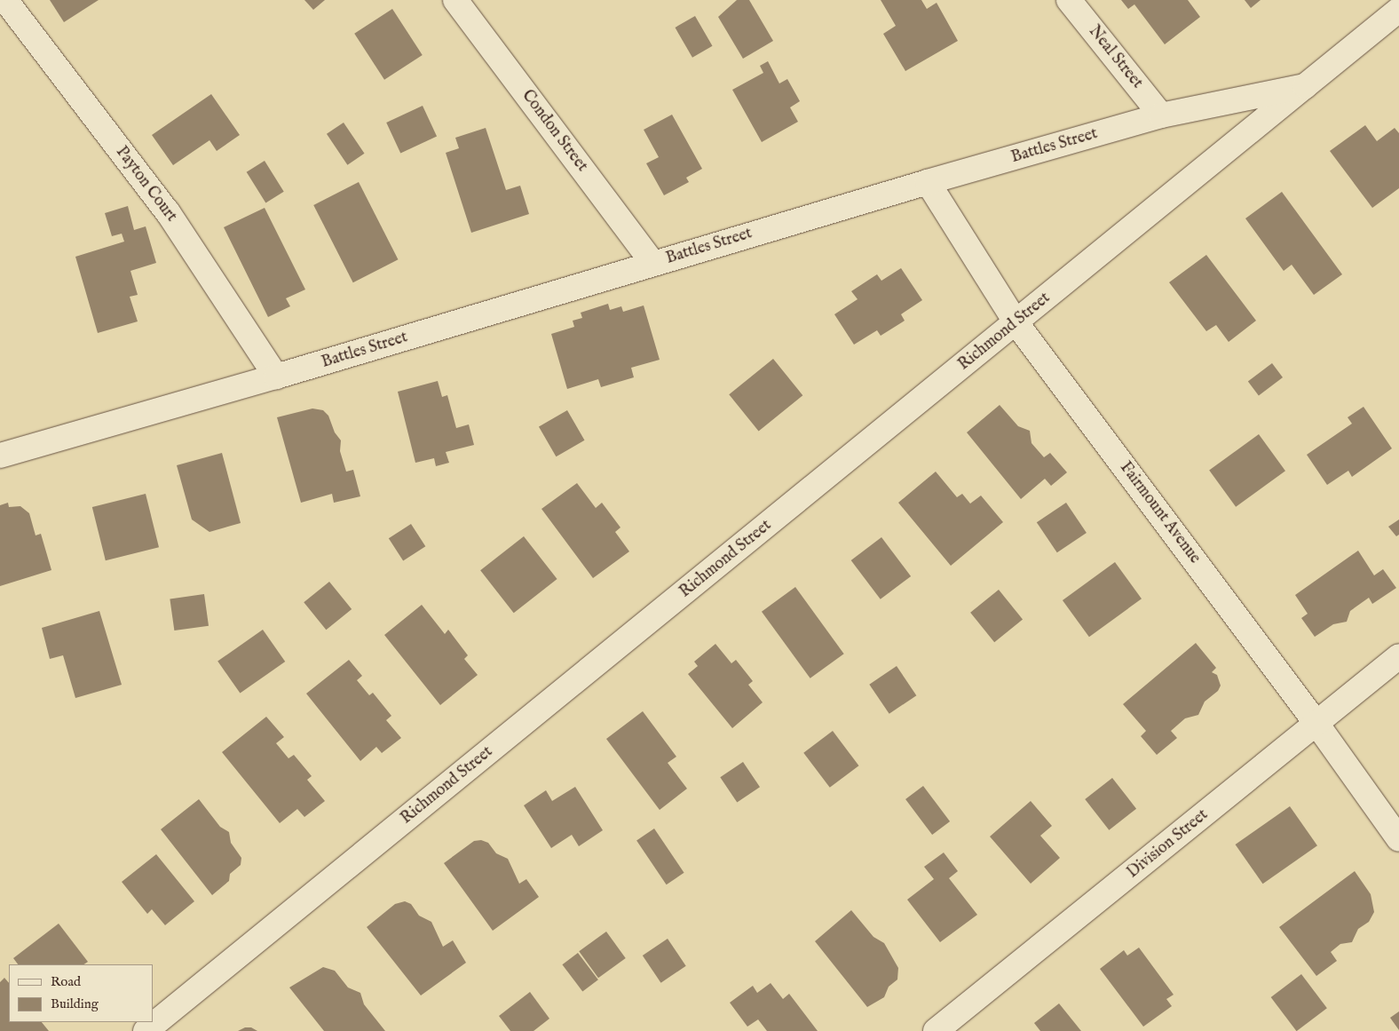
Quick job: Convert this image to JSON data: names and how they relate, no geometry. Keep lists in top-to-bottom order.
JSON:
{
  "streets": {
    "street": [
      "Neal Street",
      "Condon Street",
      "Battles Street",
      "Payton Court",
      "Richmond Street",
      "Fairmount Avenue",
      "Division Street"
    ]
  },
  "crossings": [
    ["Neal Street", "Battles Street"],
    ["Condon Street", "Battles Street"],
    ["Battles Street", "Payton Court"],
    ["Battles Street", "Richmond Street"],
    ["Battles Street", "Fairmount Avenue"],
    ["Richmond Street", "Fairmount Avenue"],
    ["Fairmount Avenue", "Division Street"]
  ],
  "legend": ["Road", "Building"]
}
